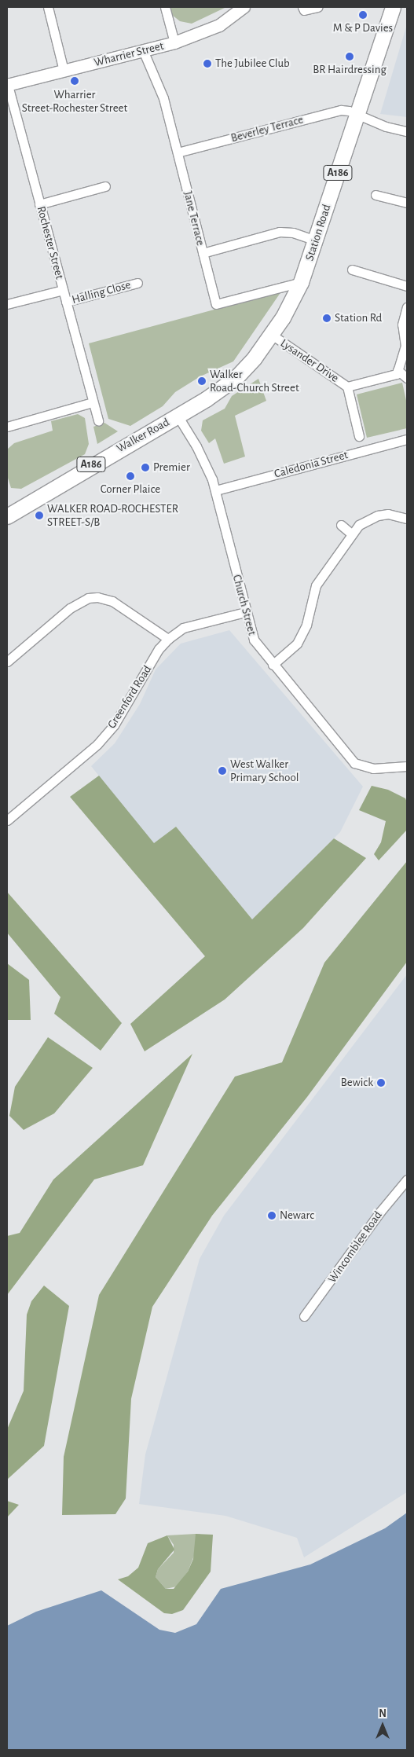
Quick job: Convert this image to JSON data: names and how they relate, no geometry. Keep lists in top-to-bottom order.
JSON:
{
  "streets": {
    "main road": ["A186", "Station Road", "Walker Road"],
    "street": [
      "Wharrier Street",
      "Beverley Terrace",
      "Jane Terrace",
      "Rochester Street",
      "Halling Close",
      "Lysander Drive",
      "Caledonia Street",
      "Church Street",
      "Greenford Road",
      "Wincomblee Road"
    ]
  },
  "crossings": [
    ["Wharrier Street", "Jane Terrace"],
    ["Wharrier Street", "Rochester Street"],
    ["Beverley Terrace", "Jane Terrace"],
    ["Beverley Terrace", "Station Road"],
    ["Jane Terrace", "Station Road"],
    ["Station Road", "Lysander Drive"],
    ["Station Road", "Walker Road"],
    ["Station Road", "Church Street"],
    ["Rochester Street", "Halling Close"],
    ["Walker Road", "Church Street"],
    ["Caledonia Street", "Church Street"],
    ["Church Street", "Greenford Road"]
  ],
  "places": [
    "M & P Davies",
    "BR Hairdressing",
    "The Jubilee Club",
    "Wharrier Street-Rochester Street",
    "Station Rd",
    "Walker Road-Church Street",
    "Premier",
    "Corner Plaice",
    "WALKER ROAD-ROCHESTER STREET-S/B",
    "West Walker Primary School",
    "Bewick",
    "Newarc"
  ],
  "north": "top"
}
